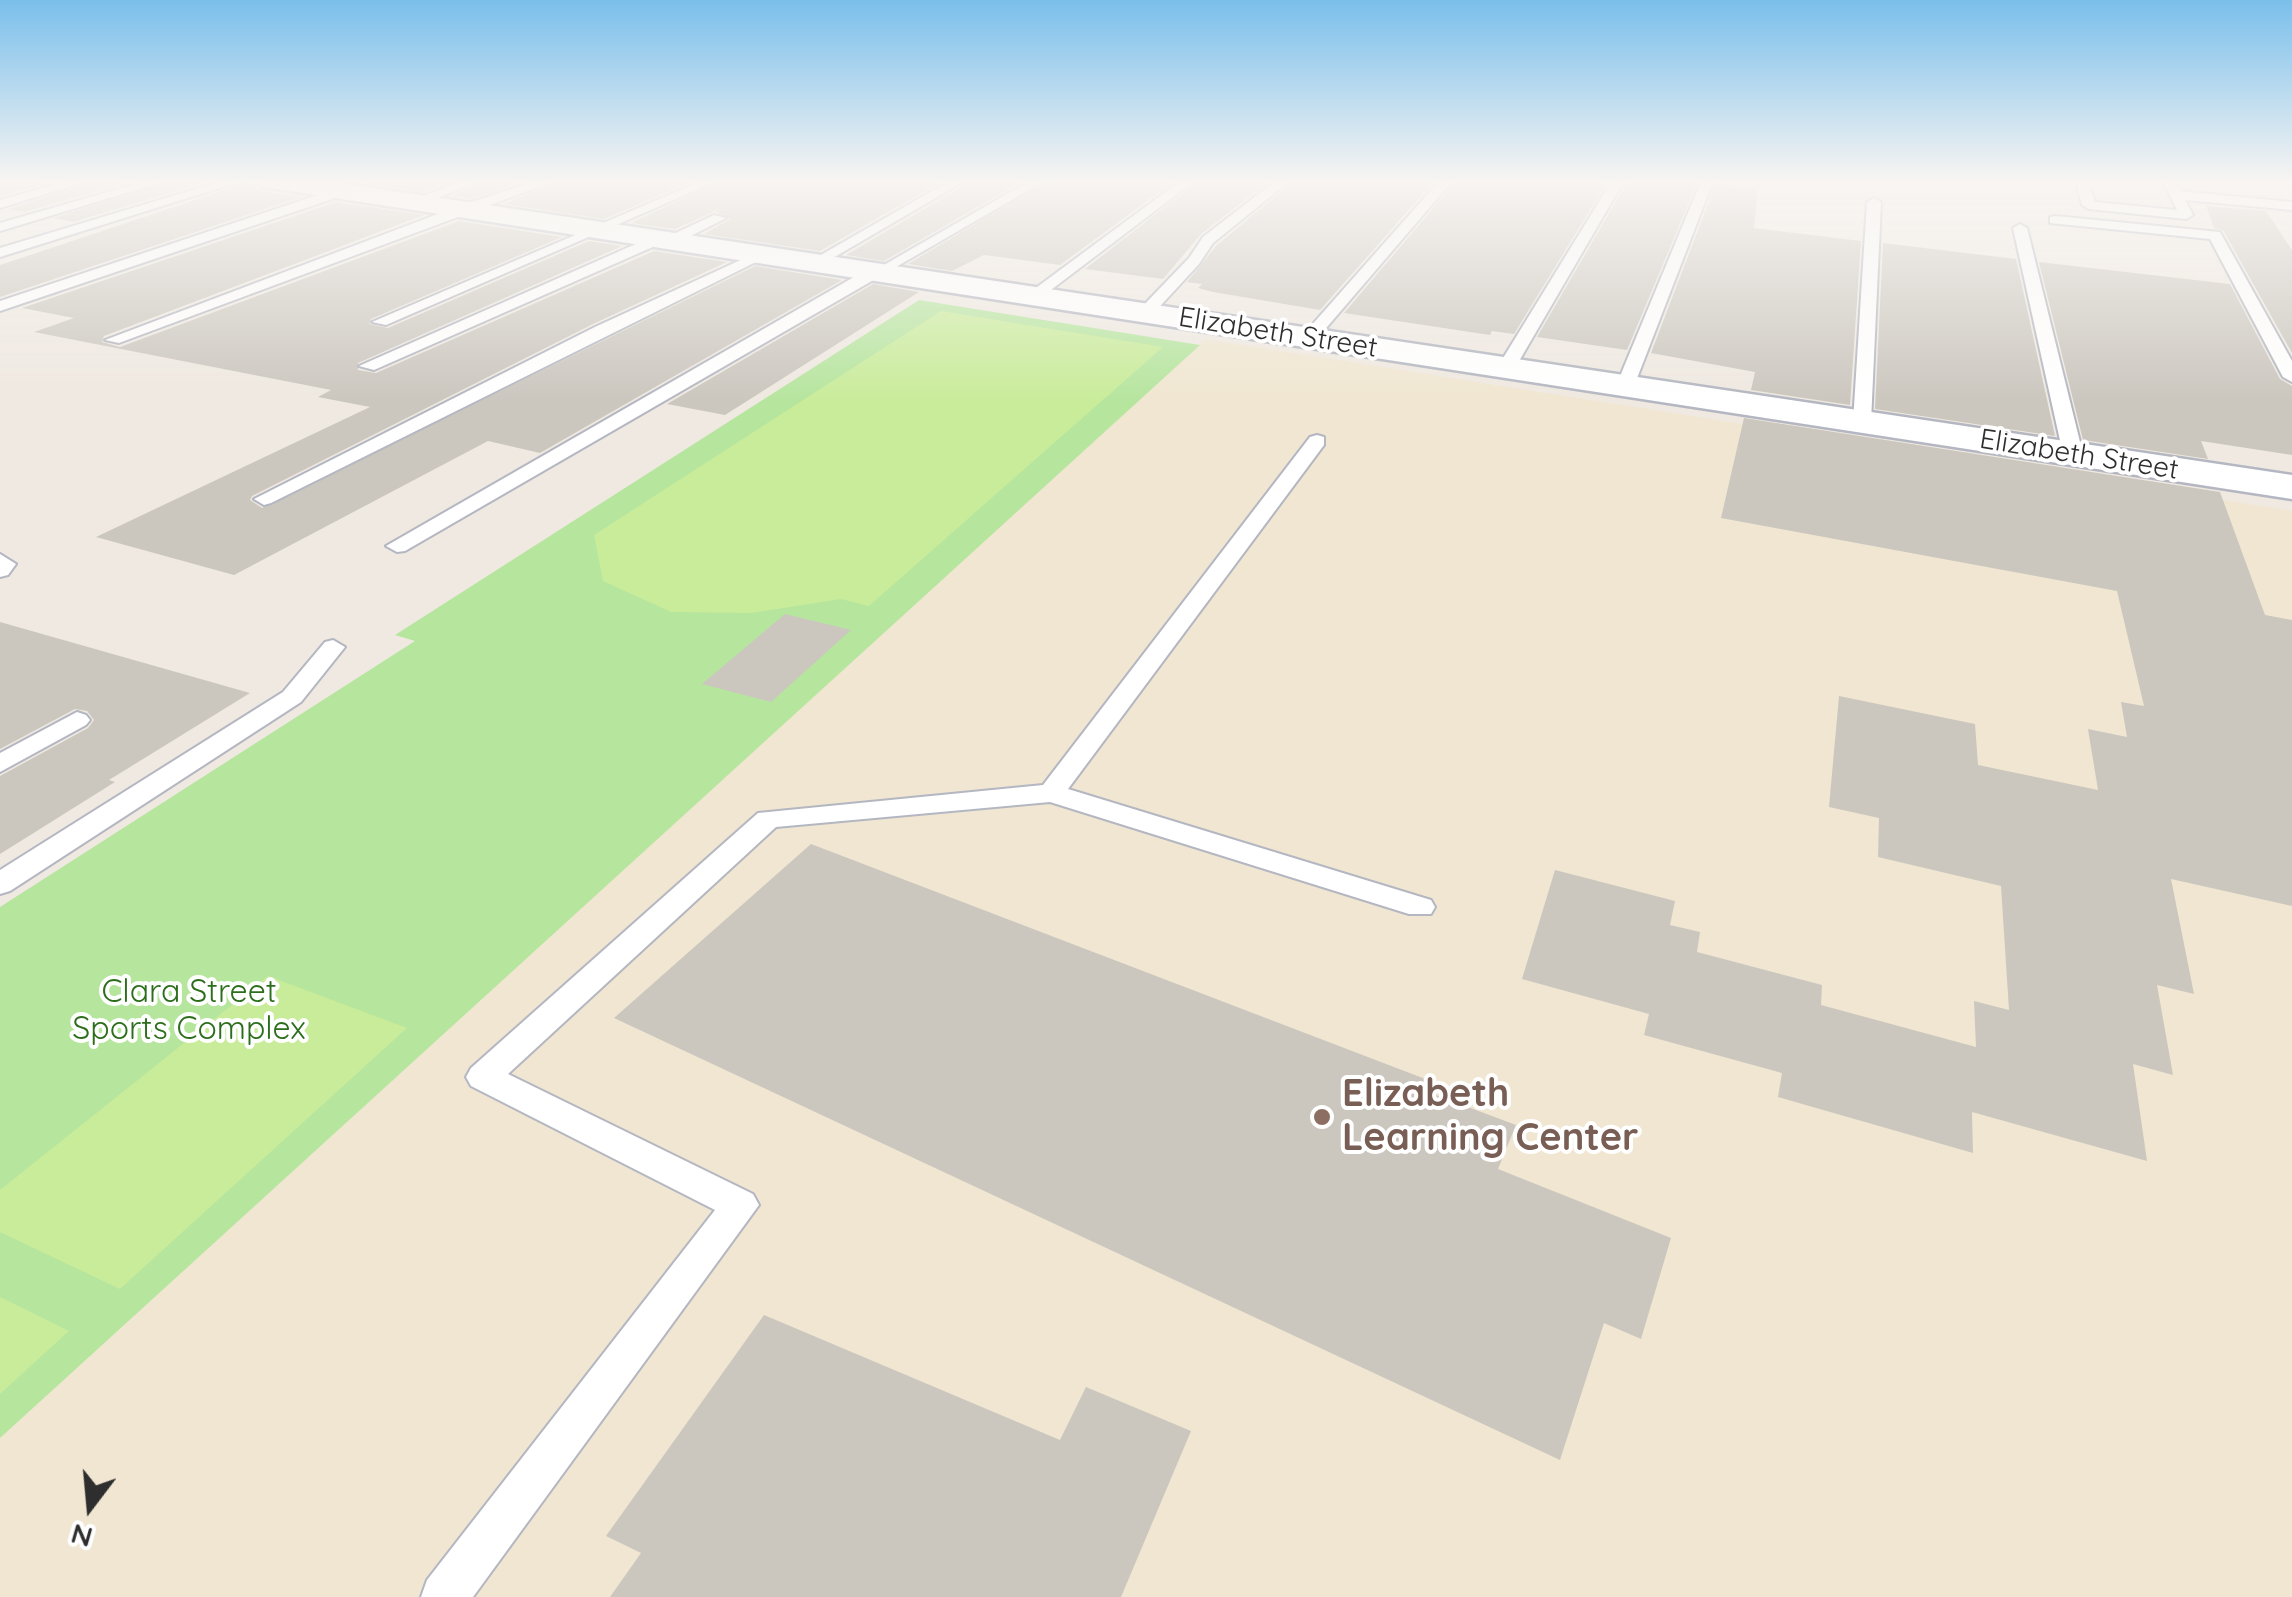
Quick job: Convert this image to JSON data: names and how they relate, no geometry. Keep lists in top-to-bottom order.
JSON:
{
  "streets": {
    "street": ["Elizabeth Street"]
  },
  "parks": ["Clara Street Sports Complex"],
  "places": ["Elizabeth Learning Center"],
  "north": "bottom"
}
